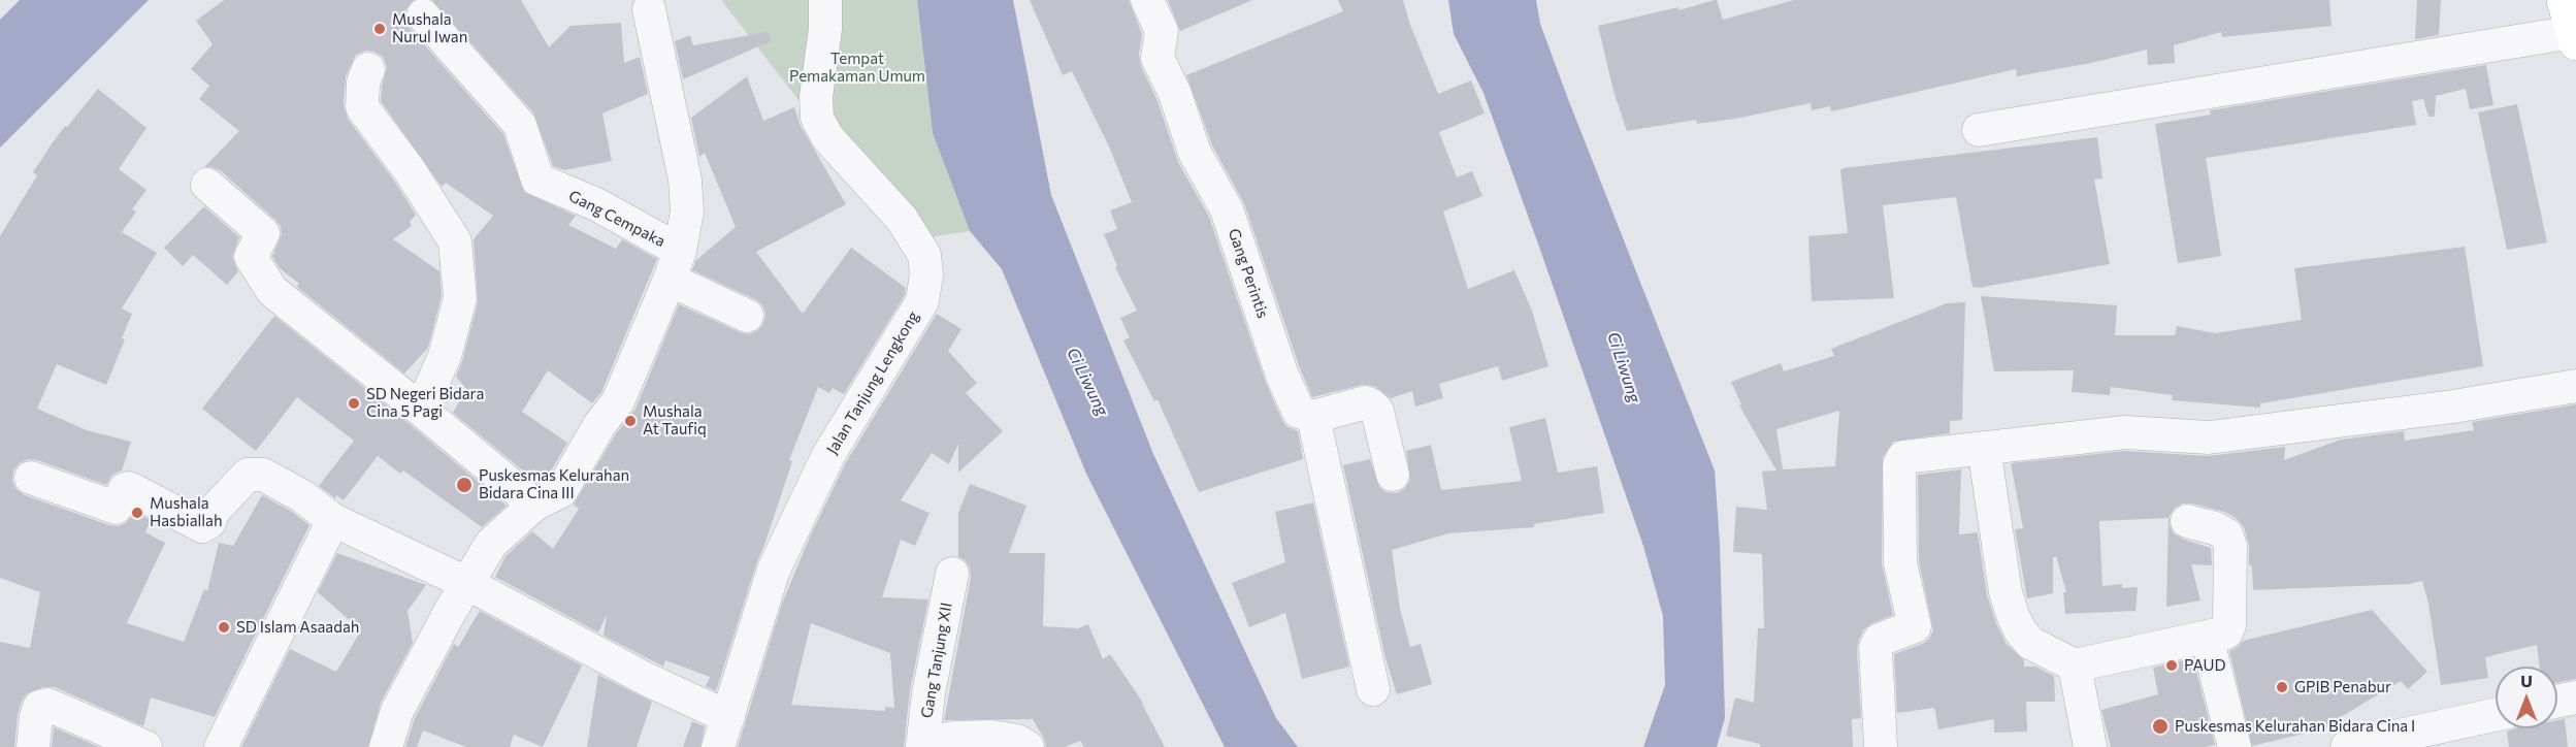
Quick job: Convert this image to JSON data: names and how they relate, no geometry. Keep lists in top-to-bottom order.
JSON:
{
  "streets": {
    "street": [
      "Gang Cempaka",
      "Gang Perintis",
      "Jalan Tanjung Lengkong",
      "Gang Tanjung XII"
    ]
  },
  "water": ["Ci Liwung"],
  "parks": ["Tempat Pemakaman Umum"],
  "places": [
    "Mushala Nurul Iwan",
    "SD Negeri Bidara Cina 5 Pagi",
    "Mushala At Taufiq",
    "Puskesmas Kelurahan Bidara Cina III",
    "Mushala Hasbiallah",
    "SD Islam Asaadah",
    "PAUD",
    "GPIB Penabur",
    "Puskesmas Kelurahan Bidara Cina I"
  ],
  "north": "top"
}
